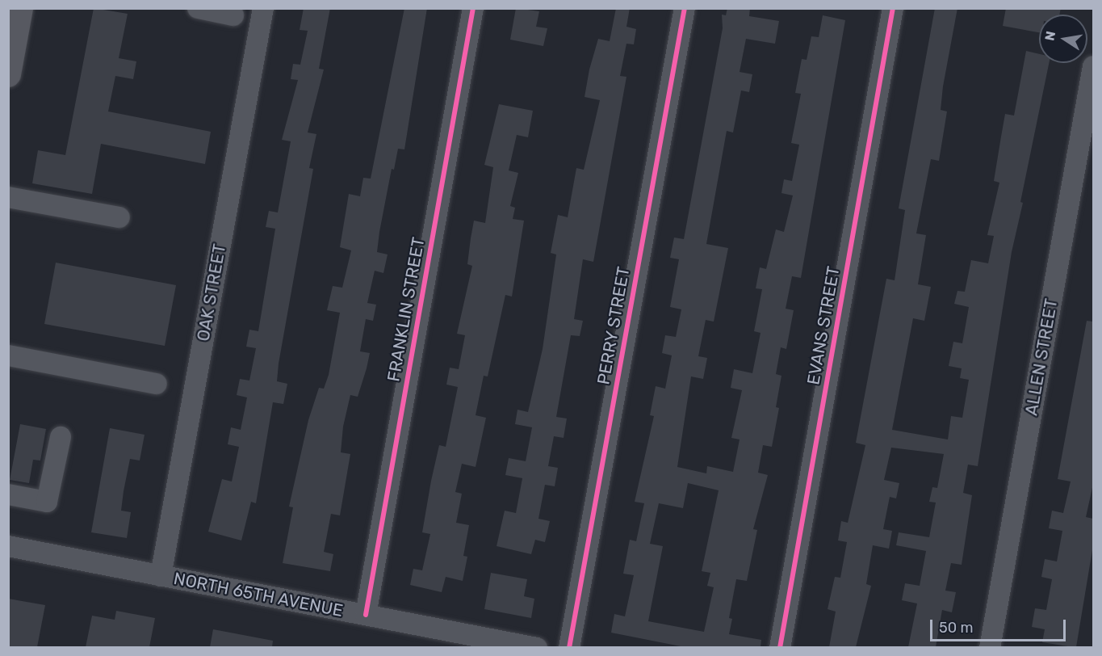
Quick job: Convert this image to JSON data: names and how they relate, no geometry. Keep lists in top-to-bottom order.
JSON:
{
  "streets": {
    "street": [
      "OAK STREET",
      "FRANKLIN STREET",
      "PERRY STREET",
      "EVANS STREET",
      "ALLEN STREET",
      "NORTH 65TH AVENUE"
    ]
  },
  "crossings": [
    ["OAK STREET", "NORTH 65TH AVENUE"],
    ["FRANKLIN STREET", "NORTH 65TH AVENUE"]
  ],
  "scale_bar": "50 m",
  "north": "left"
}
